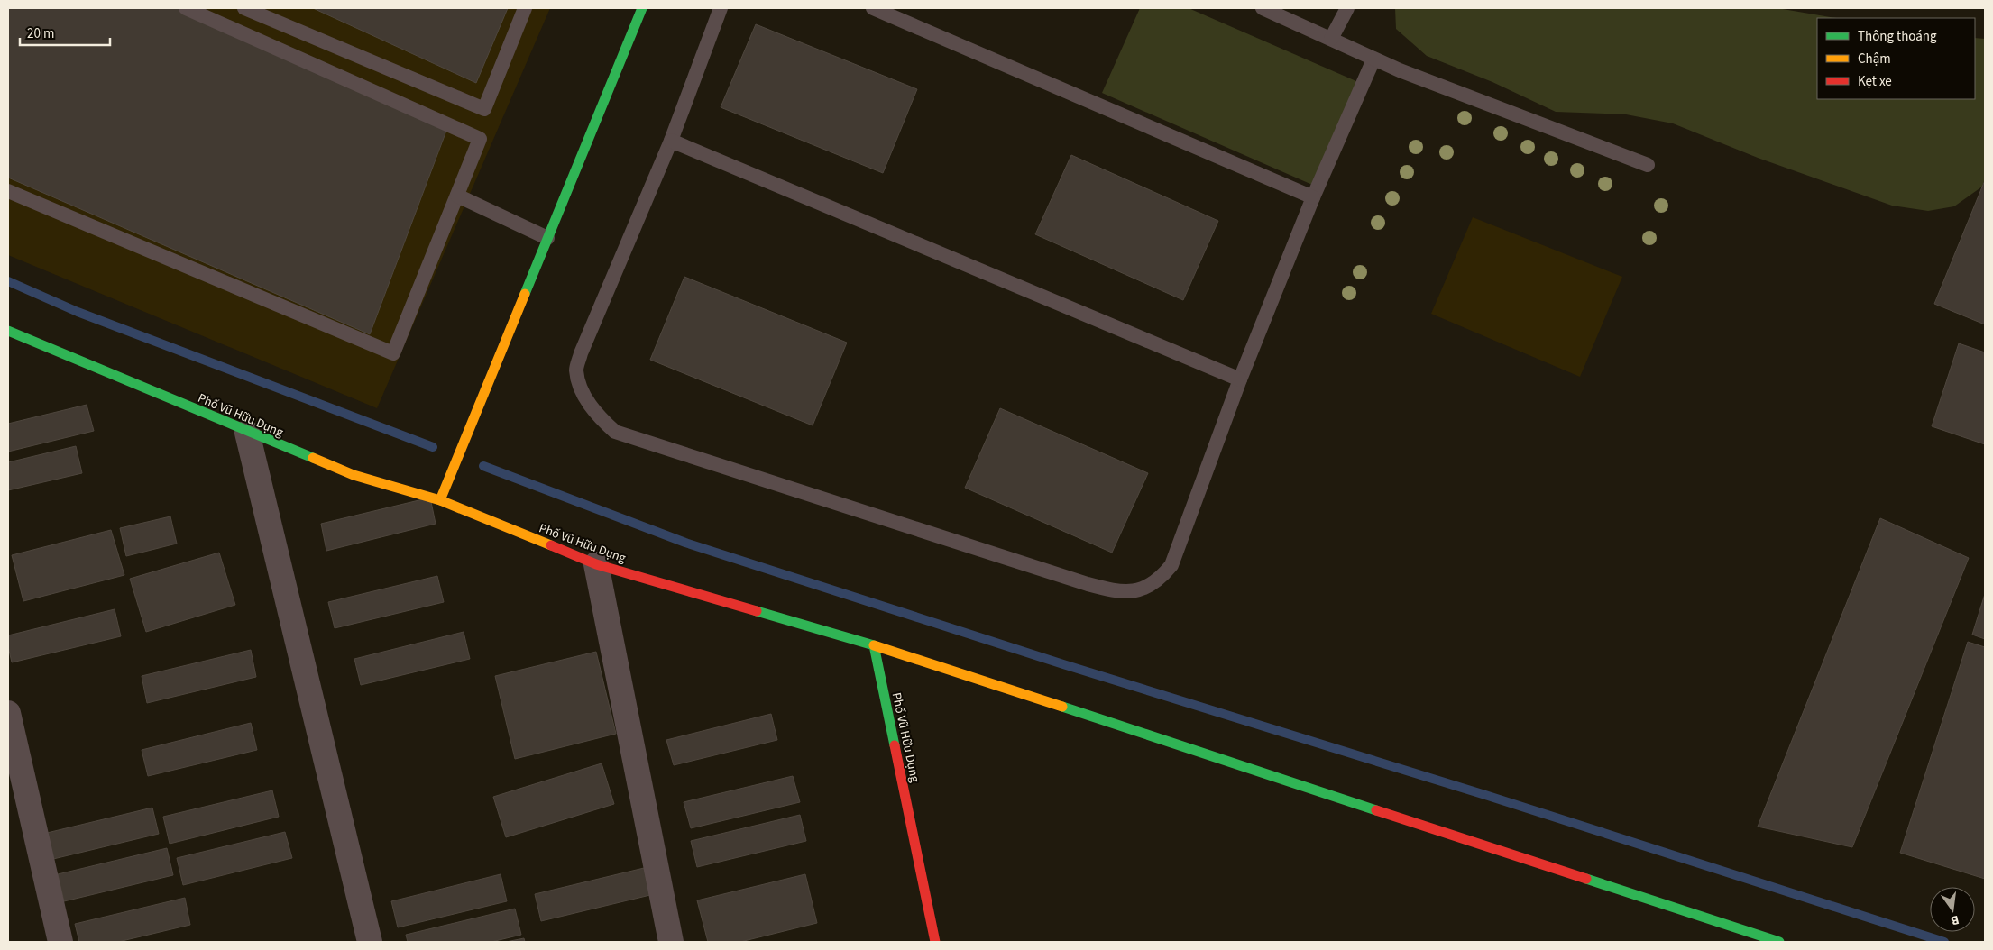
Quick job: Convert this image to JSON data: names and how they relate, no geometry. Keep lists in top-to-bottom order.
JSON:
{
  "streets": {
    "street": ["Phố Vũ Hữu Dụng"]
  },
  "legend": ["Thông thoáng", "Chậm", "Kẹt xe"],
  "scale_bar": "20 m",
  "north": "bottom"
}
